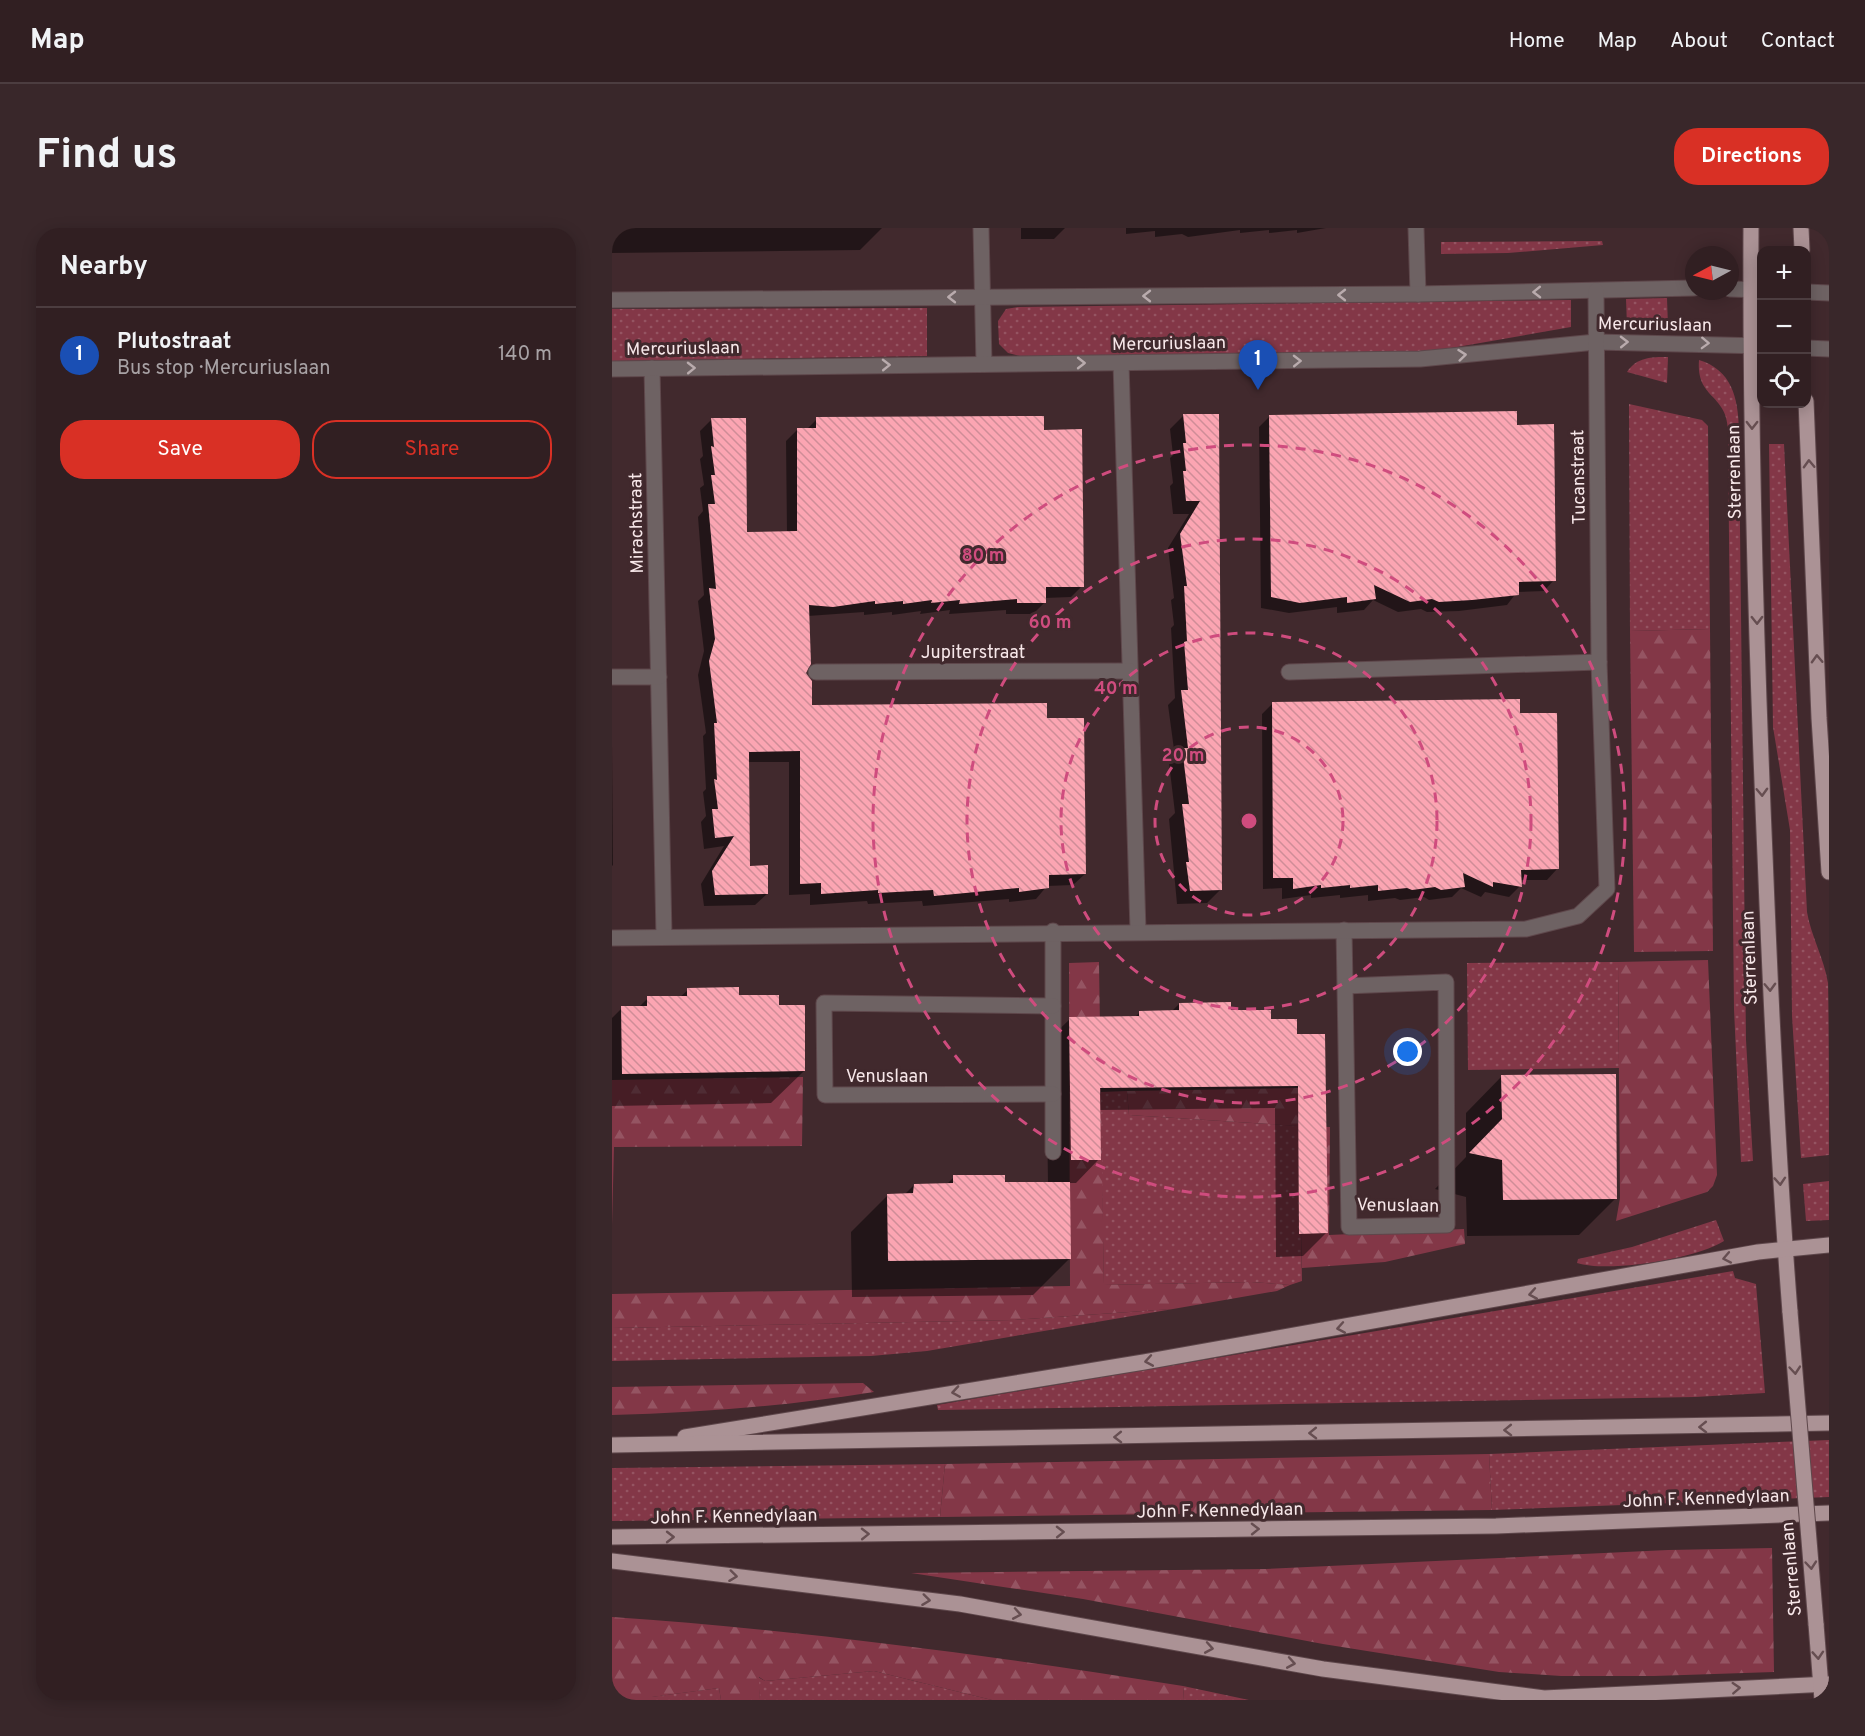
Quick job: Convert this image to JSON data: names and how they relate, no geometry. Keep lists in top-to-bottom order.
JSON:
{
  "streets": {
    "main road": ["Sterrenlaan", "John F. Kennedylaan"],
    "street": [
      "Mercuriuslaan",
      "Tucanstraat",
      "Mirachstraat",
      "Jupiterstraat",
      "Venuslaan"
    ]
  },
  "crossings": [
    ["Mercuriuslaan", "Sterrenlaan"],
    ["Mercuriuslaan", "Tucanstraat"],
    ["Mercuriuslaan", "Mirachstraat"],
    ["Tucanstraat", "Venuslaan"]
  ],
  "north": "left",
  "page": {
    "header": "Map",
    "nav": [
      "Home",
      "Map",
      "About",
      "Contact"
    ],
    "buttons": [
      "Directions",
      ["Save", "Share"]
    ],
    "title": "Find us",
    "heading": "Nearby",
    "map_buttons": ["+", "−"],
    "list": [
      {
        "mark": "1",
        "name": "Plutostraat",
        "note": "Bus stop · Mercuriuslaan",
        "value": "140 m"
      }
    ],
    "pins": "1"
  },
  "rings": [
    "80 m",
    "60 m",
    "40 m",
    "20 m"
  ]
}
